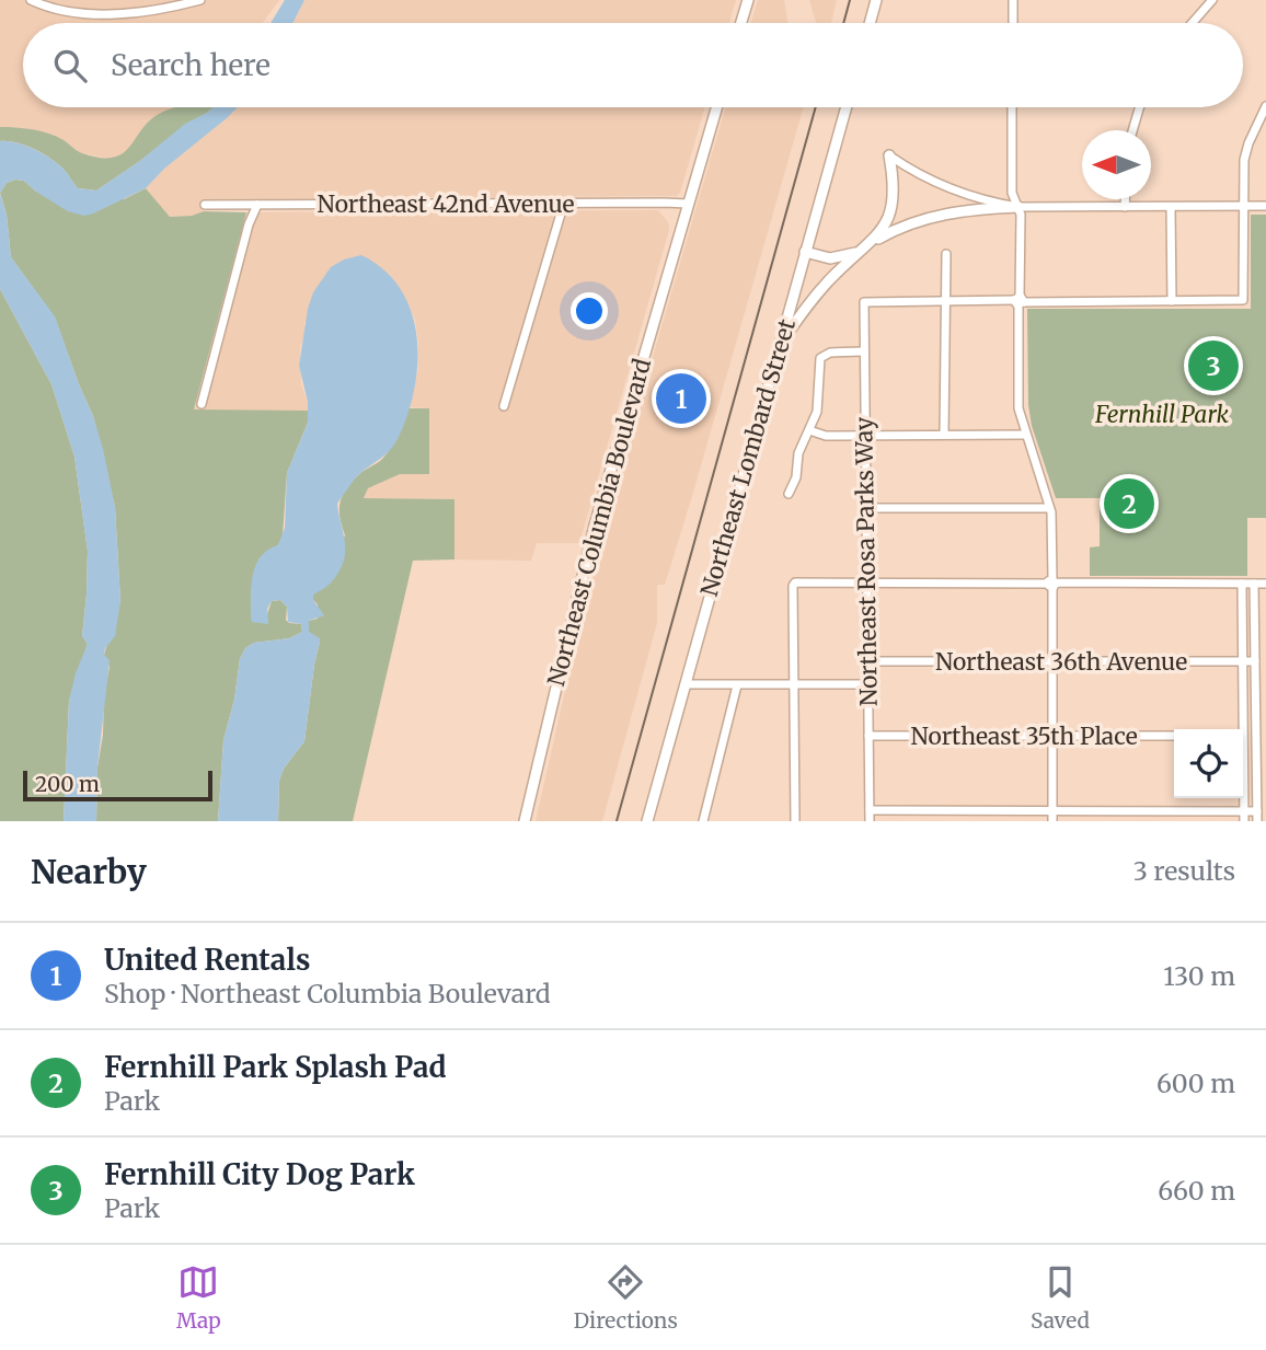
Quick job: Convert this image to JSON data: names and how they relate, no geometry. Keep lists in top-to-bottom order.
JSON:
{
  "streets": {
    "main road": ["Northeast Lombard Street", "Northeast Columbia Boulevard"],
    "street": [
      "Northeast 42nd Avenue",
      "Northeast Rosa Parks Way",
      "Northeast 36th Avenue",
      "Northeast 35th Place"
    ]
  },
  "crossings": [
    ["Northeast 42nd Avenue", "Northeast Columbia Boulevard"],
    ["Northeast Rosa Parks Way", "Northeast 36th Avenue"],
    ["Northeast Rosa Parks Way", "Northeast 35th Place"]
  ],
  "parks": ["Fernhill Park"],
  "scale_bar": "200 m",
  "north": "left",
  "page": {
    "search": "Search here",
    "pins": ["3", "1", "2"],
    "scale": "200 m",
    "heading": ["Nearby", "3 results"],
    "list": [
      {
        "mark": "1",
        "name": "United Rentals",
        "note": "Shop · Northeast Columbia Boulevard",
        "value": "130 m"
      },
      {
        "mark": "2",
        "name": "Fernhill Park Splash Pad",
        "note": "Park",
        "value": "600 m"
      },
      {
        "mark": "3",
        "name": "Fernhill City Dog Park",
        "note": "Park",
        "value": "660 m"
      }
    ],
    "nav": ["Map", "Directions", "Saved"]
  }
}
